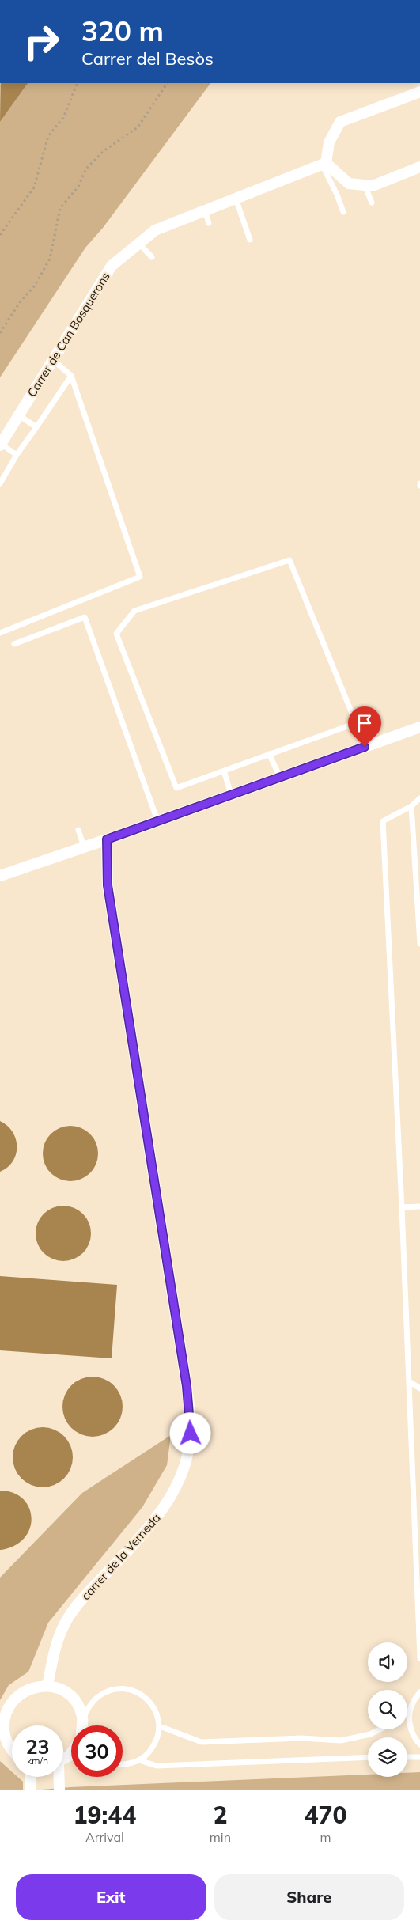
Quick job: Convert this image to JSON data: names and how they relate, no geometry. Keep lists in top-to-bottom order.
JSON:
{
  "streets": {
    "street": ["Carrer de Can Bosquerons", "carrer de la Verneda"]
  },
  "page": {
    "turn": ["320 m", "Carrer del Besòs"],
    "speed": "23 km/h",
    "limit": "30",
    "eta": [
      "19:44",
      "Arrival",
      "2",
      "min",
      "470",
      "m"
    ],
    "buttons": ["Exit", "Share"]
  }
}
